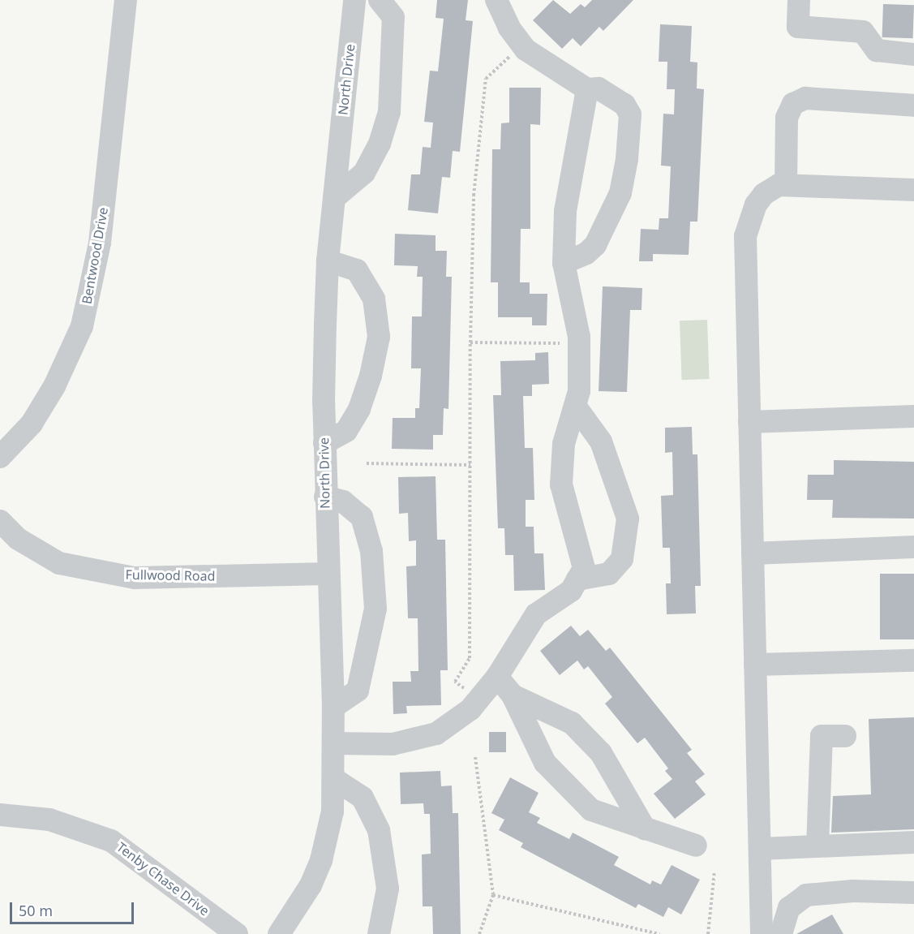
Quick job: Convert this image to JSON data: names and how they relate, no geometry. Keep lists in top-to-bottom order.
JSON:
{
  "streets": {
    "street": [
      "North Drive",
      "Bentwood Drive",
      "Fullwood Road",
      "Tenby Chase Drive"
    ]
  },
  "crossings": [
    ["North Drive", "Fullwood Road"]
  ],
  "scale_bar": "50 m"
}
